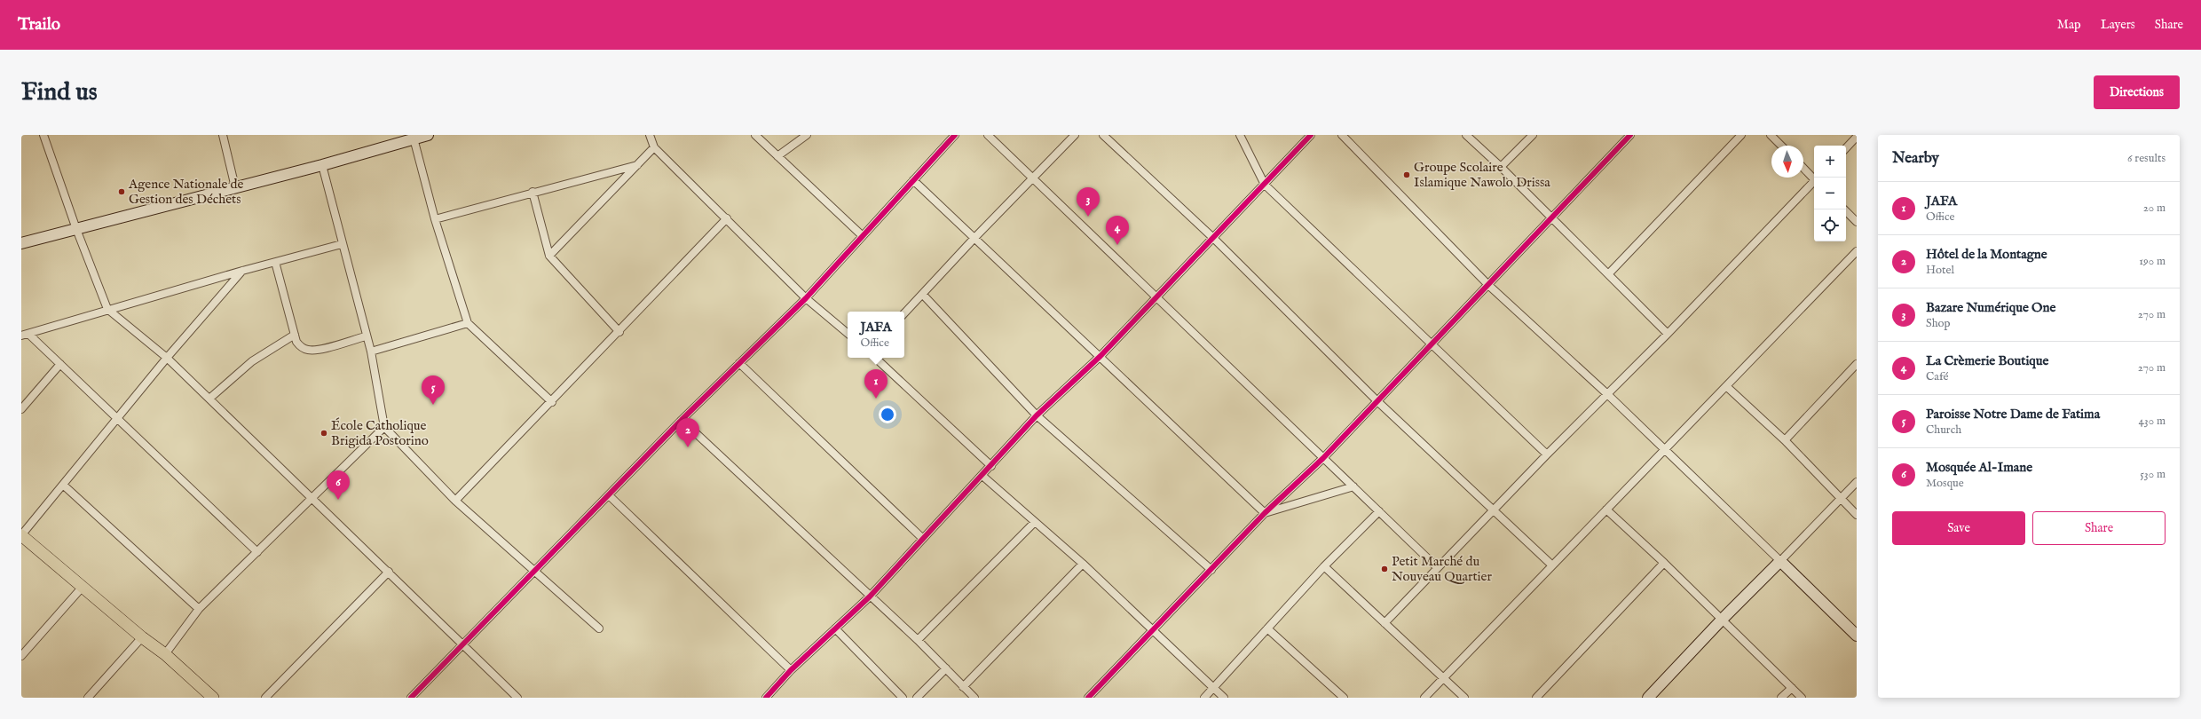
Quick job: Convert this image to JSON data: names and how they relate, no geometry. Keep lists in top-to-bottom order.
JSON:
{
  "places": [
    "Groupe Scolaire Islamique Nawolo Drissa",
    "Agence Nationale de Gestion des Déchets",
    "École Catholique Brigida Postorino",
    "Petit Marché du Nouveau Quartier"
  ],
  "north": "bottom",
  "page": {
    "header": "Trailo",
    "nav": ["Map", "Layers", "Share"],
    "buttons": [
      "Directions",
      ["Save", "Share"]
    ],
    "title": "Find us",
    "heading": ["Nearby", "6 results"],
    "map_buttons": ["+", "−"],
    "list": [
      {
        "mark": "1",
        "name": "JAFA",
        "note": "Office",
        "value": "20 m"
      },
      {
        "mark": "2",
        "name": "Hôtel de la Montagne",
        "note": "Hotel",
        "value": "190 m"
      },
      {
        "mark": "3",
        "name": "Bazare Numérique One",
        "note": "Shop",
        "value": "270 m"
      },
      {
        "mark": "4",
        "name": "La Crèmerie Boutique",
        "note": "Café",
        "value": "270 m"
      },
      {
        "mark": "5",
        "name": "Paroisse Notre Dame de Fatima",
        "note": "Church",
        "value": "430 m"
      },
      {
        "mark": "6",
        "name": "Mosquée Al-Imane",
        "note": "Mosque",
        "value": "530 m"
      }
    ],
    "pins": [
      "3",
      "4",
      "1",
      "5",
      "2",
      "6"
    ],
    "popup": ["JAFA", "Office"]
  }
}
